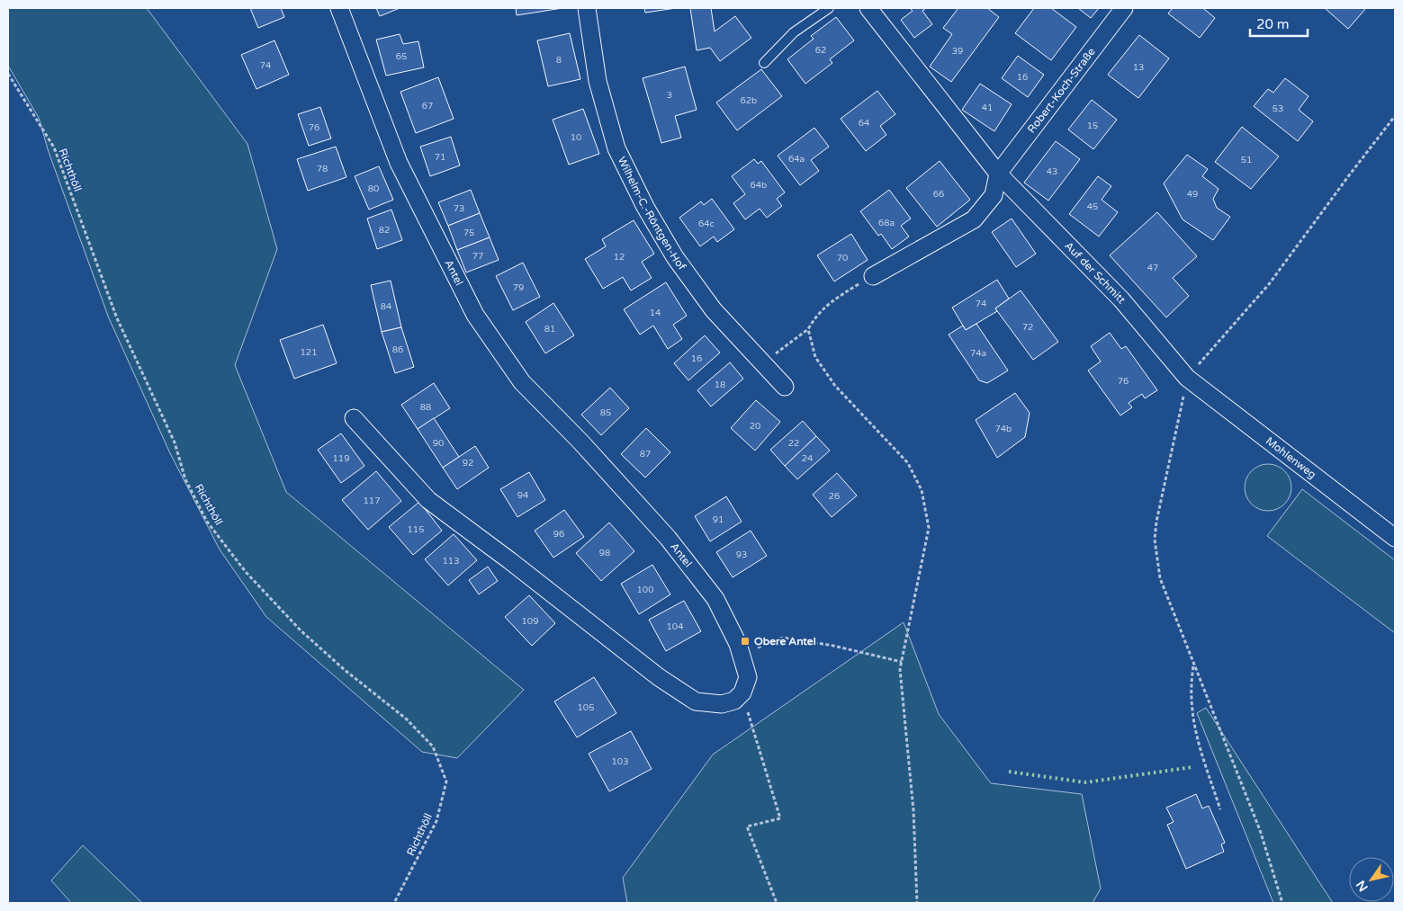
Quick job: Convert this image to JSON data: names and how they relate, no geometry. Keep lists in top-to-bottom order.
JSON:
{
  "streets": {
    "street": [
      "Robert-Koch-Straße",
      "Wilhelm-C.-Röntgen-Hof",
      "Antel",
      "Auf der Schmitt",
      "Mohlenweg"
    ],
    "path": ["Richthöll"]
  },
  "crossings": [
    ["Robert-Koch-Straße", "Auf der Schmitt"],
    ["Auf der Schmitt", "Mohlenweg"]
  ],
  "places": {
    "transit": ["Obere Antel"]
  },
  "house_numbers": [
    "62",
    "39",
    "65",
    "8",
    "74",
    "13",
    "16",
    "3",
    "62b",
    "67",
    "41",
    "53",
    "64",
    "15",
    "76",
    "10",
    "71",
    "64a",
    "51",
    "78",
    "43",
    "64b",
    "80",
    "66",
    "49",
    "45",
    "73",
    "68a",
    "64c",
    "82",
    "75",
    "77",
    "12",
    "70",
    "47",
    "79",
    "74",
    "84",
    "14",
    "72",
    "81",
    "86",
    "121",
    "74a",
    "16",
    "76",
    "18",
    "88",
    "85",
    "20",
    "74b",
    "90",
    "22",
    "87",
    "119",
    "24",
    "92",
    "94",
    "26",
    "117",
    "91",
    "115",
    "96",
    "98",
    "93",
    "113",
    "100",
    "109",
    "104",
    "105",
    "103"
  ],
  "scale_bar": "20 m",
  "north": "bottom left"
}
